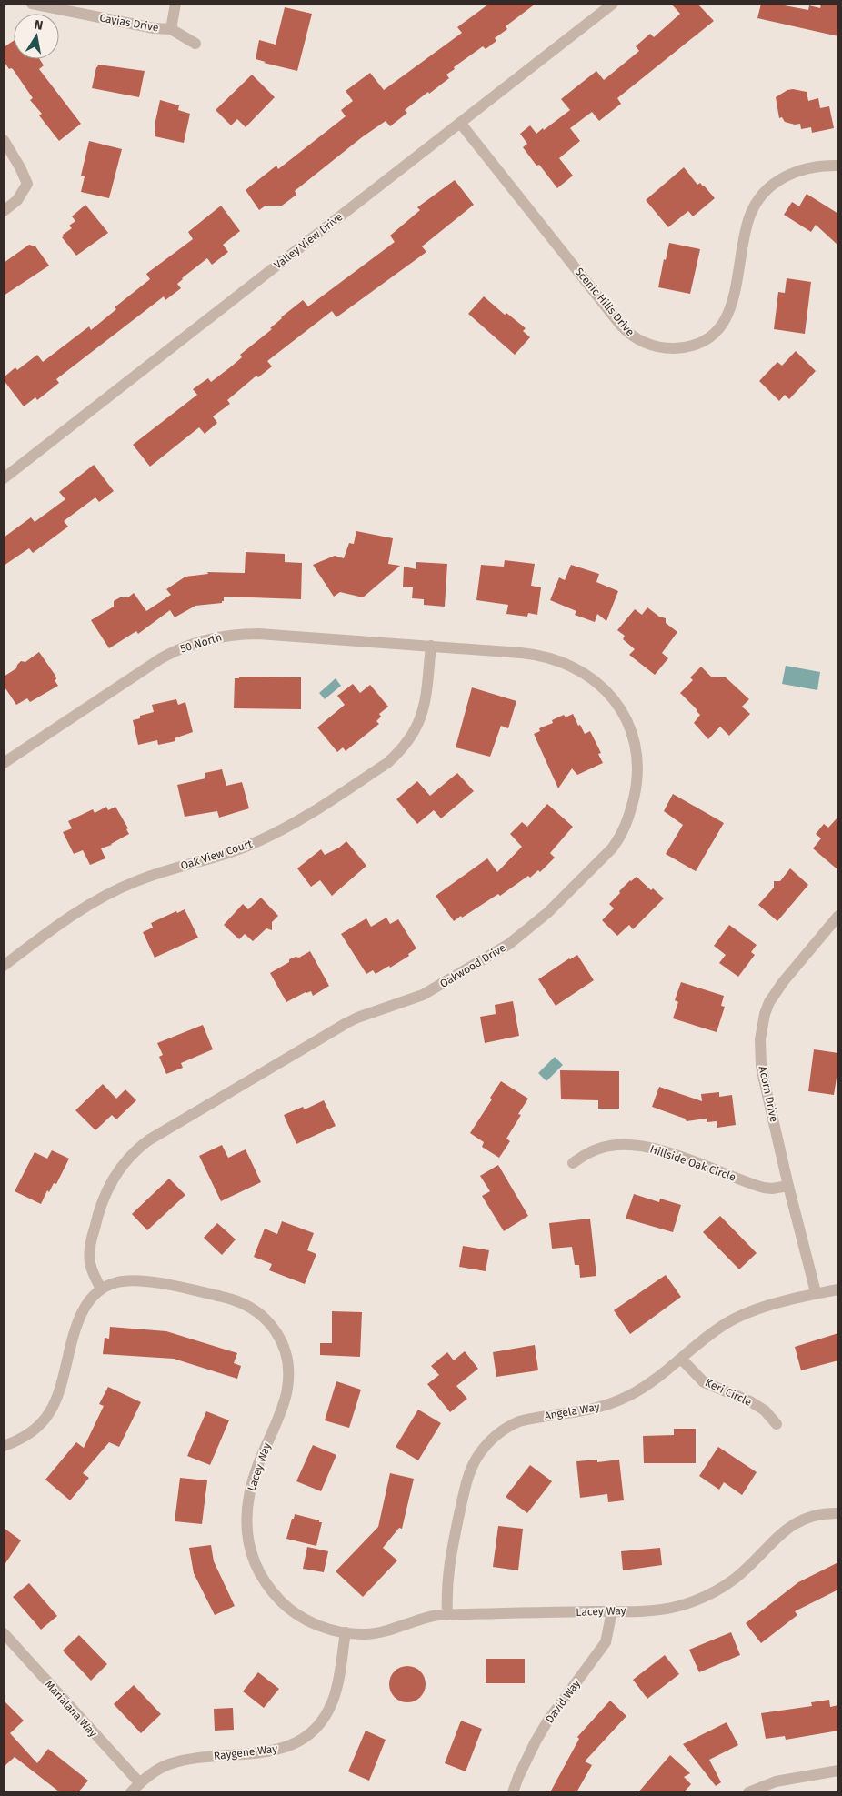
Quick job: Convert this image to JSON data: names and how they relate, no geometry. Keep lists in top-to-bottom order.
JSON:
{
  "streets": {
    "street": [
      "Cayias Drive",
      "Valley View Drive",
      "Scenic Hills Drive",
      "50 North",
      "Oak View Court",
      "Oakwood Drive",
      "Acorn Drive",
      "Hillside Oak Circle",
      "Keri Circle",
      "Angela Way",
      "Lacey Way",
      "David Way",
      "Marialana Way",
      "Raygene Way"
    ]
  },
  "crossings": [
    ["Valley View Drive", "Scenic Hills Drive"],
    ["50 North", "Oak View Court"],
    ["50 North", "Oakwood Drive"],
    ["Oak View Court", "Oakwood Drive"],
    ["Oakwood Drive", "Lacey Way"],
    ["Acorn Drive", "Hillside Oak Circle"],
    ["Acorn Drive", "Angela Way"],
    ["Keri Circle", "Angela Way"],
    ["Angela Way", "Lacey Way"],
    ["Lacey Way", "David Way"],
    ["Lacey Way", "Raygene Way"],
    ["Marialana Way", "Raygene Way"]
  ],
  "north": "top"
}
